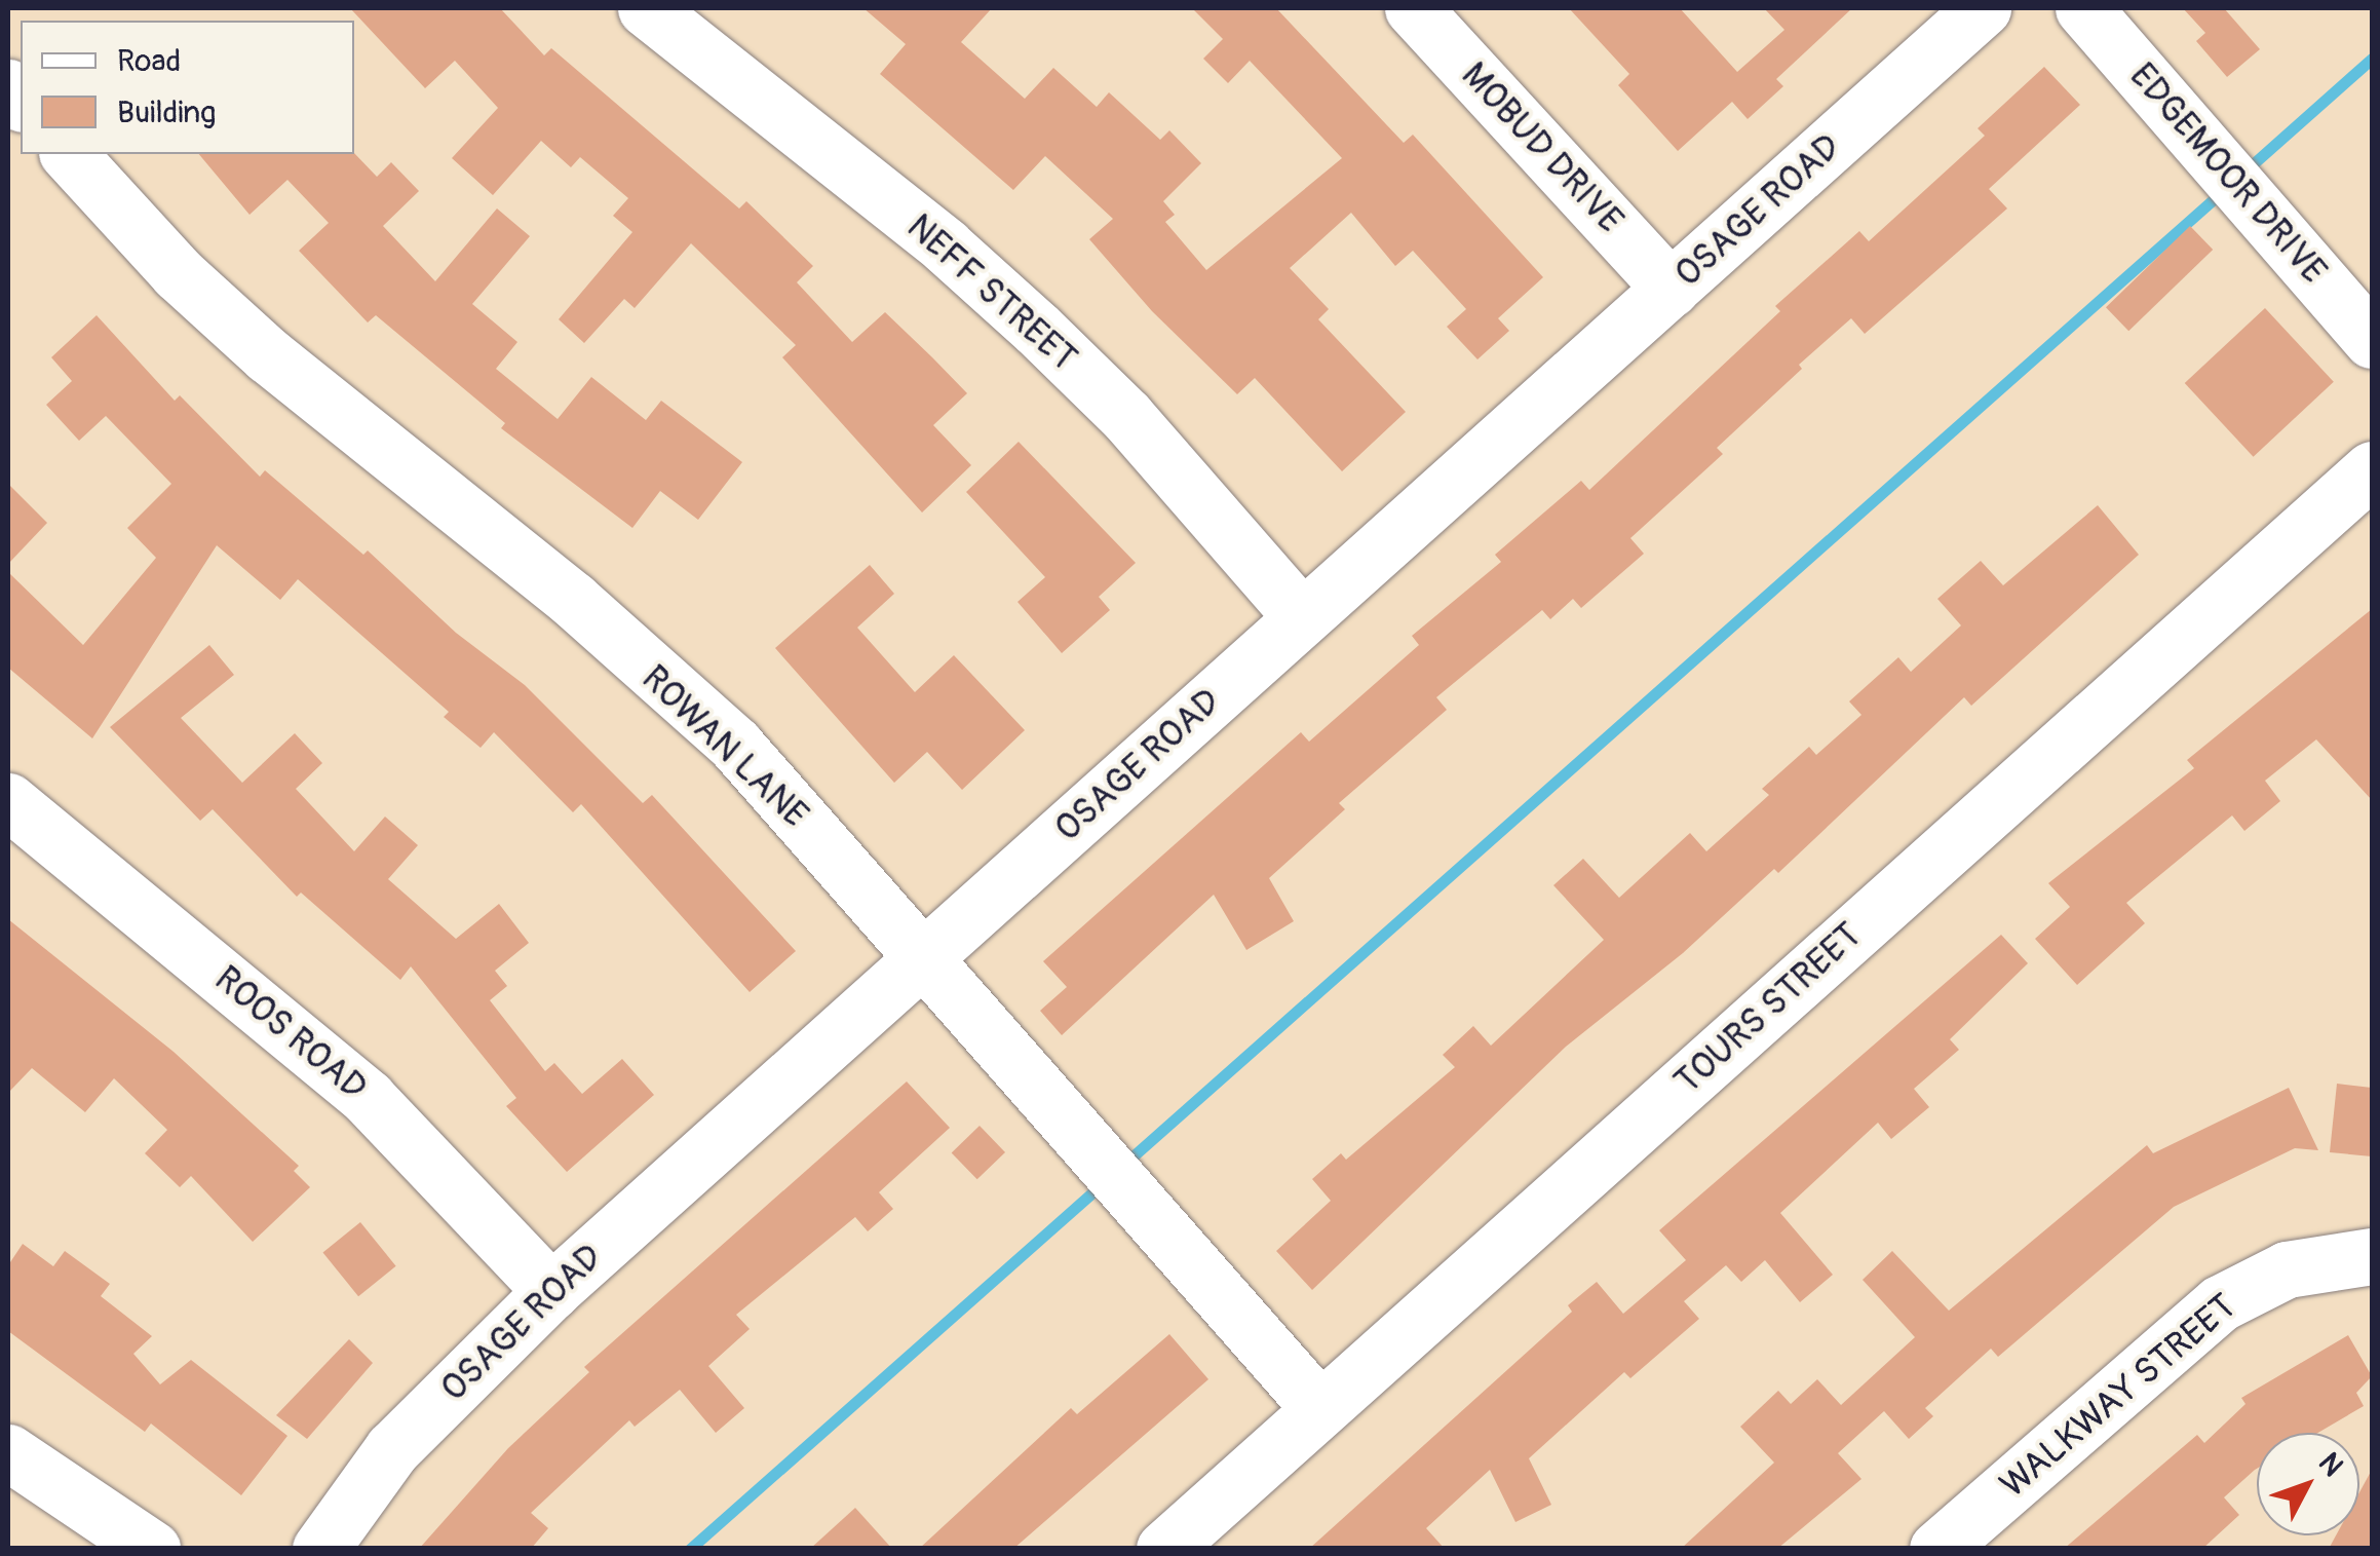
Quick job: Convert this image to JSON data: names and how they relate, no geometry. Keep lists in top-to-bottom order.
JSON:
{
  "streets": {
    "street": [
      "MOBUD DRIVE",
      "EDGEMOOR DRIVE",
      "OSAGE ROAD",
      "NEFF STREET",
      "ROWAN LANE",
      "TOURS STREET",
      "ROOS ROAD",
      "WALKWAY STREET"
    ]
  },
  "crossings": [
    ["MOBUD DRIVE", "OSAGE ROAD"],
    ["OSAGE ROAD", "NEFF STREET"],
    ["OSAGE ROAD", "ROWAN LANE"],
    ["OSAGE ROAD", "ROOS ROAD"],
    ["ROWAN LANE", "TOURS STREET"]
  ],
  "legend": ["Road", "Building"],
  "north": "top right"
}
